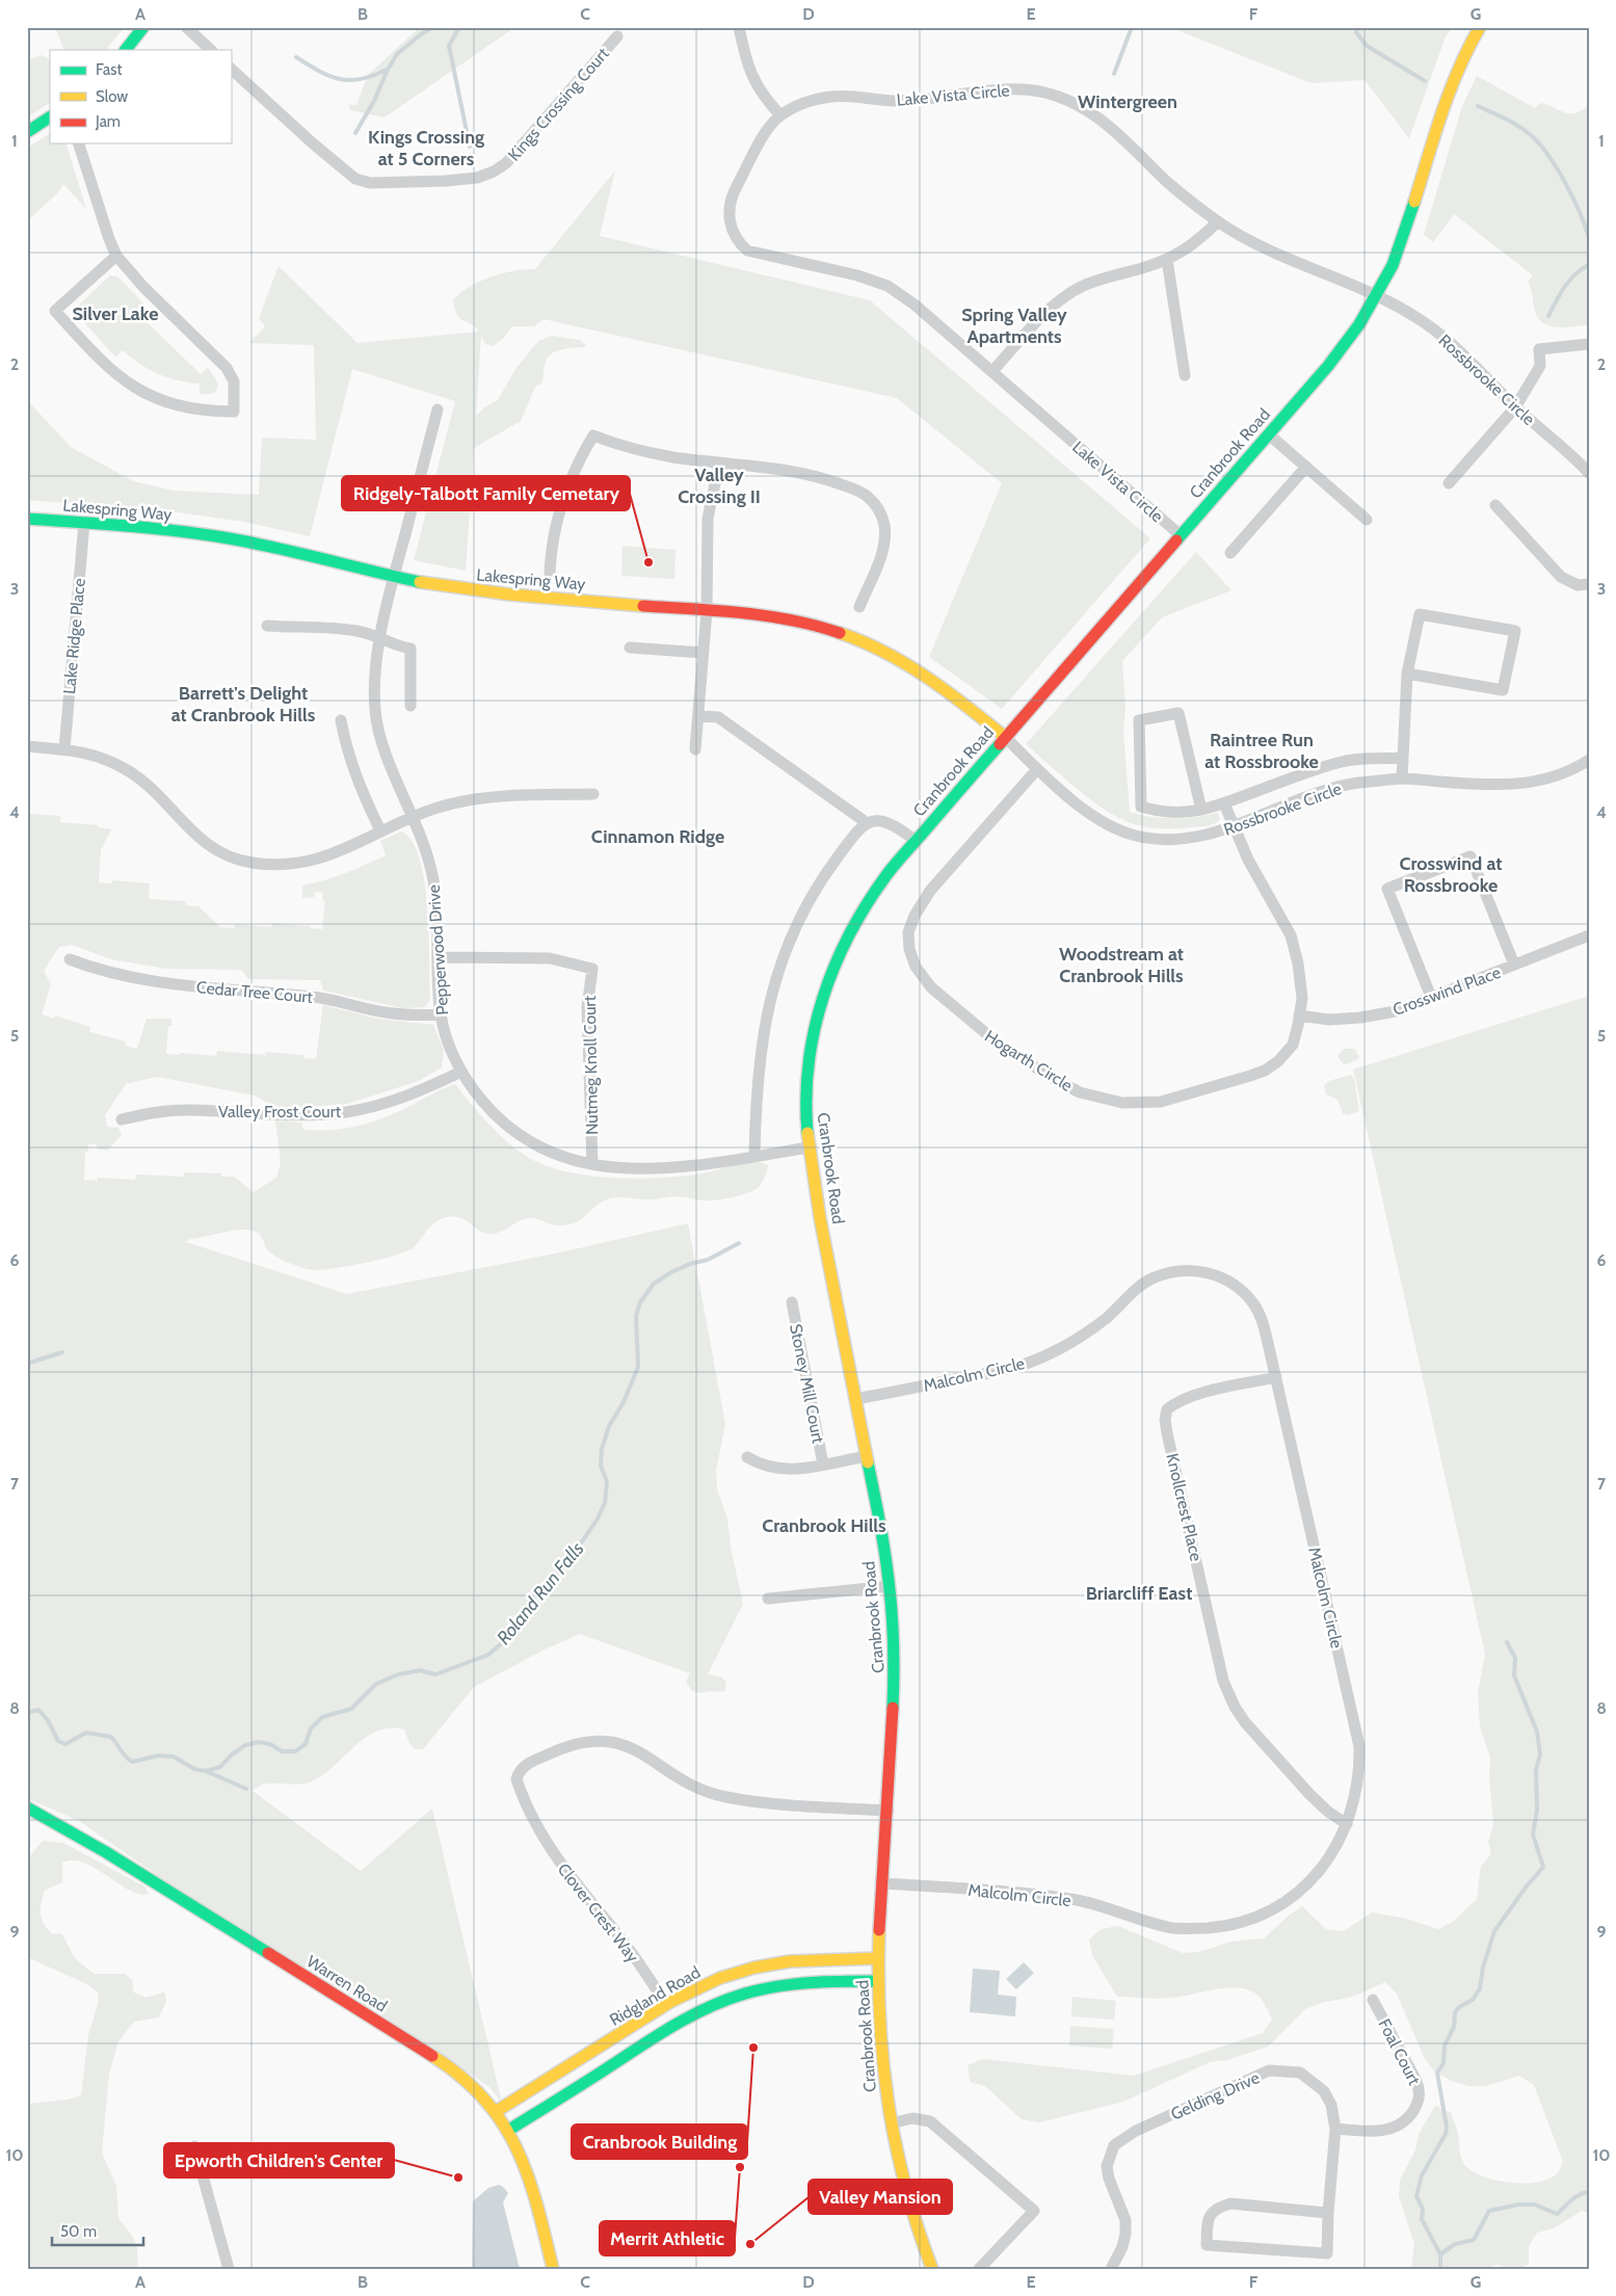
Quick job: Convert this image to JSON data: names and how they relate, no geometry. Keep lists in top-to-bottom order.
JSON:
{
  "streets": {
    "street": [
      "Lake Vista Circle",
      "Kings Crossing Court",
      "Rossbrooke Circle",
      "Cranbrook Road",
      "Lakespring Way",
      "Lake Ridge Place",
      "Pepperwood Drive",
      "Crosswind Place",
      "Cedar Tree Court",
      "Hogarth Circle",
      "Nutmeg Knoll Court",
      "Valley Frost Court",
      "Malcolm Circle",
      "Stoney Mill Court",
      "Knollcrest Place",
      "Clover Crest Way",
      "Warren Road",
      "Ridgland Road",
      "Foal Court",
      "Gelding Drive"
    ]
  },
  "crossings": [
    ["Lake Vista Circle", "Rossbrooke Circle"],
    ["Lake Vista Circle", "Cranbrook Road"],
    ["Rossbrooke Circle", "Cranbrook Road"],
    ["Rossbrooke Circle", "Lakespring Way"],
    ["Rossbrooke Circle", "Hogarth Circle"],
    ["Cranbrook Road", "Lakespring Way"],
    ["Cranbrook Road", "Pepperwood Drive"],
    ["Cranbrook Road", "Malcolm Circle"],
    ["Cranbrook Road", "Clover Crest Way"],
    ["Cranbrook Road", "Ridgland Road"],
    ["Lakespring Way", "Lake Ridge Place"],
    ["Lakespring Way", "Pepperwood Drive"],
    ["Pepperwood Drive", "Cedar Tree Court"],
    ["Pepperwood Drive", "Nutmeg Knoll Court"],
    ["Pepperwood Drive", "Valley Frost Court"],
    ["Crosswind Place", "Hogarth Circle"],
    ["Malcolm Circle", "Knollcrest Place"],
    ["Clover Crest Way", "Ridgland Road"],
    ["Warren Road", "Ridgland Road"],
    ["Foal Court", "Gelding Drive"]
  ],
  "districts": [
    "Wintergreen",
    "Kings Crossing at 5 Corners",
    "Silver Lake",
    "Spring Valley Apartments",
    "Valley Crossing II",
    "Barrett's Delight at Cranbrook Hills",
    "Raintree Run at Rossbrooke",
    "Cinnamon Ridge",
    "Crosswind at Rossbrooke",
    "Woodstream at Cranbrook Hills",
    "Cranbrook Hills",
    "Briarcliff East"
  ],
  "water": ["Roland Run Falls"],
  "places": [
    "Ridgely-Talbott Family Cemetary",
    "Cranbrook Building",
    "Merrit Athletic",
    "Epworth Children's Center",
    "Valley Mansion"
  ],
  "legend": ["Fast", "Slow", "Jam"],
  "scale_bar": "50 m",
  "grid": {
    "columns": [
      "A",
      "B",
      "C",
      "D",
      "E",
      "F",
      "G"
    ],
    "rows": [
      "1",
      "2",
      "3",
      "4",
      "5",
      "6",
      "7",
      "8",
      "9",
      "10"
    ]
  }
}
